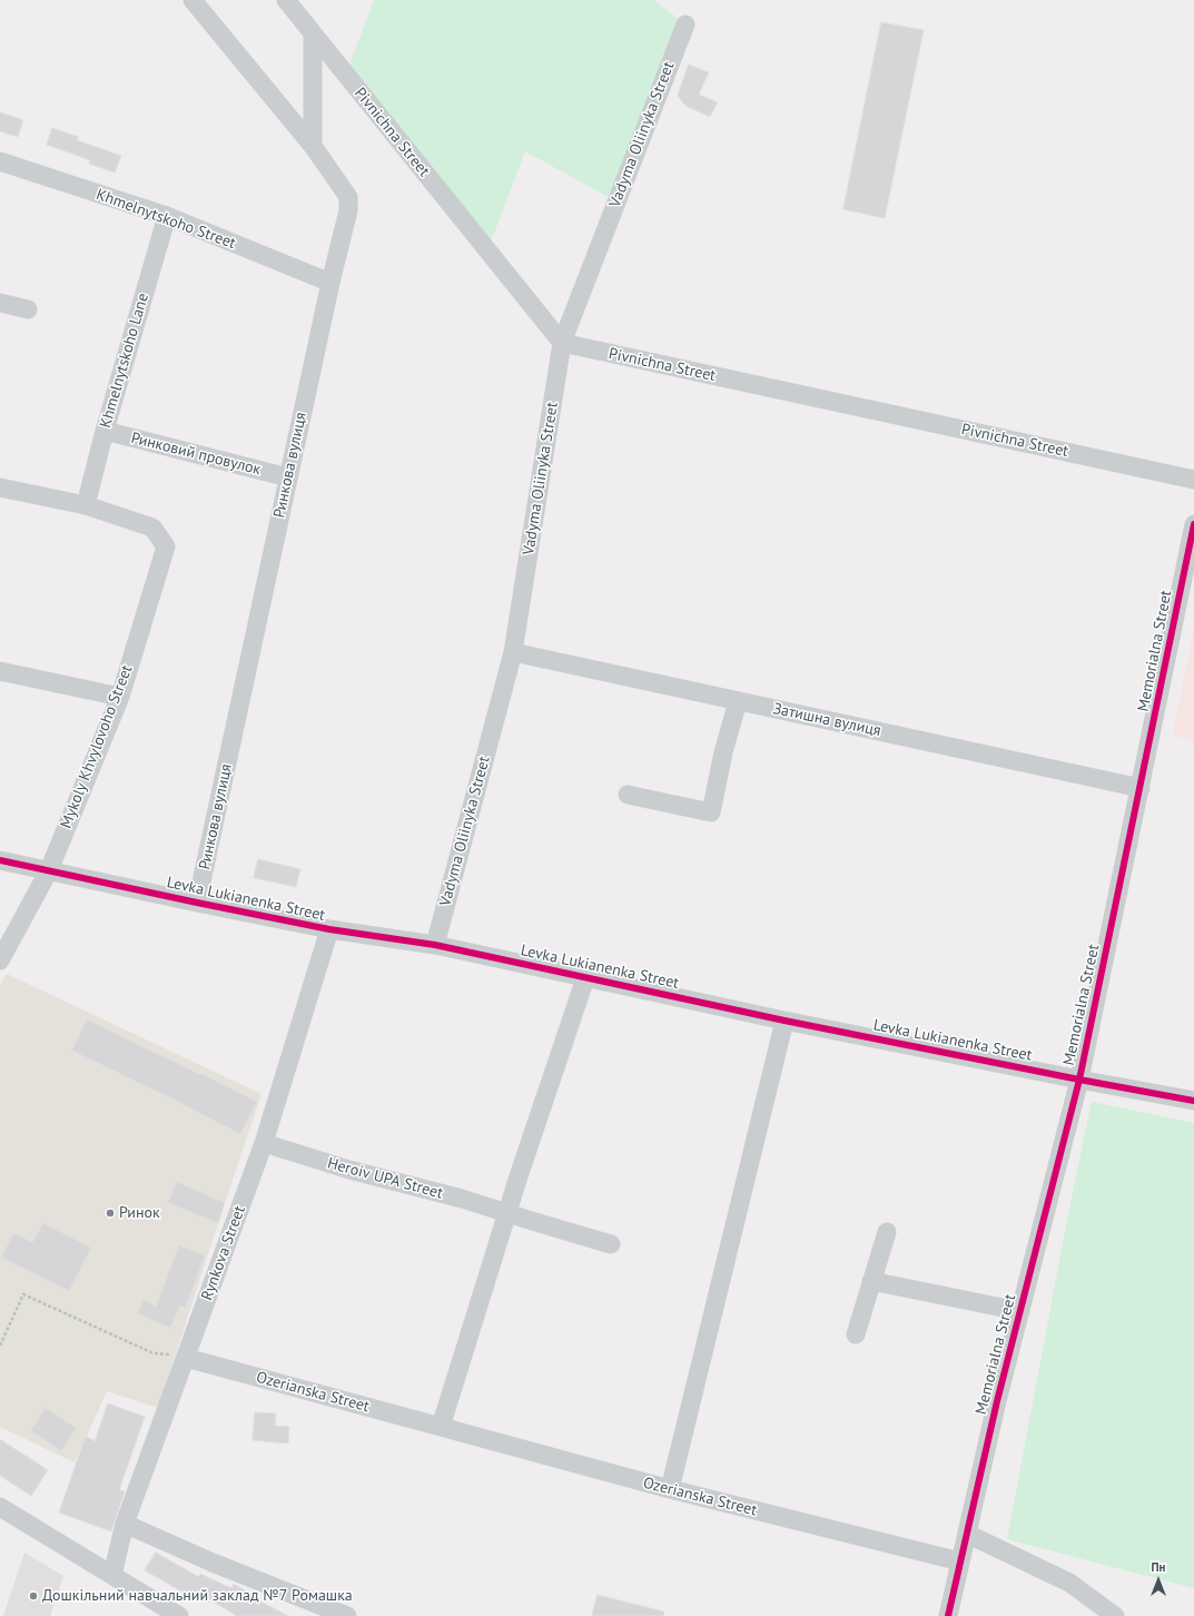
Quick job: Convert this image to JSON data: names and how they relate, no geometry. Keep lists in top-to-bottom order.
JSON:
{
  "streets": {
    "street": [
      "Pivnichna Street",
      "Vadyma Oliinyka Street",
      "Khmelnytskoho Street",
      "Khmelnytskoho Lane",
      "Ринковий провулок",
      "Ринкова вулиця",
      "Memorialna Street",
      "Затишна вулиця",
      "Mykoly Khvylovoho Street",
      "Levka Lukianenka Street",
      "Heroiv UPA Street",
      "Rynkova Street",
      "Ozerianska Street"
    ]
  },
  "crossings": [
    ["Pivnichna Street", "Vadyma Oliinyka Street"],
    ["Vadyma Oliinyka Street", "Затишна вулиця"],
    ["Vadyma Oliinyka Street", "Levka Lukianenka Street"],
    ["Khmelnytskoho Street", "Khmelnytskoho Lane"],
    ["Khmelnytskoho Street", "Ринкова вулиця"],
    ["Khmelnytskoho Lane", "Ринковий провулок"],
    ["Khmelnytskoho Lane", "Mykoly Khvylovoho Street"],
    ["Ринковий провулок", "Ринкова вулиця"],
    ["Ринкова вулиця", "Levka Lukianenka Street"],
    ["Memorialna Street", "Затишна вулиця"],
    ["Memorialna Street", "Levka Lukianenka Street"],
    ["Memorialna Street", "Ozerianska Street"],
    ["Mykoly Khvylovoho Street", "Levka Lukianenka Street"],
    ["Levka Lukianenka Street", "Rynkova Street"],
    ["Heroiv UPA Street", "Rynkova Street"],
    ["Rynkova Street", "Ozerianska Street"]
  ],
  "places": ["Ринок", "Дошкільний навчальний заклад №7 Ромашка"],
  "north": "top"
}
